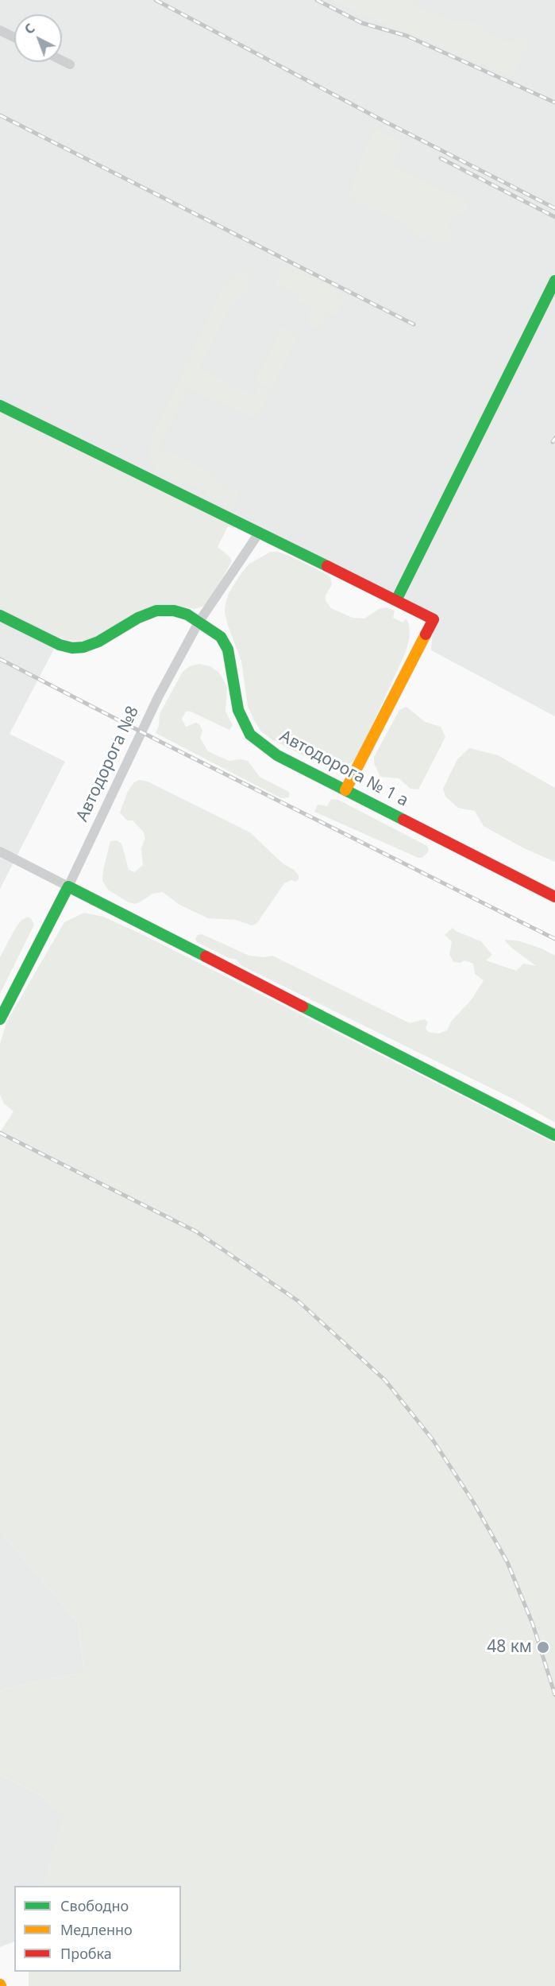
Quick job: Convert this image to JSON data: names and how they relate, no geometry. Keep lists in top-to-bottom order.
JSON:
{
  "streets": {
    "street": ["Автодорога №8", "Автодорога № 1 а"]
  },
  "crossings": [
    ["Автодорога №8", "Автодорога № 1 а"]
  ],
  "places": ["48 км"],
  "legend": ["Свободно", "Медленно", "Пробка"],
  "north": "top left"
}
